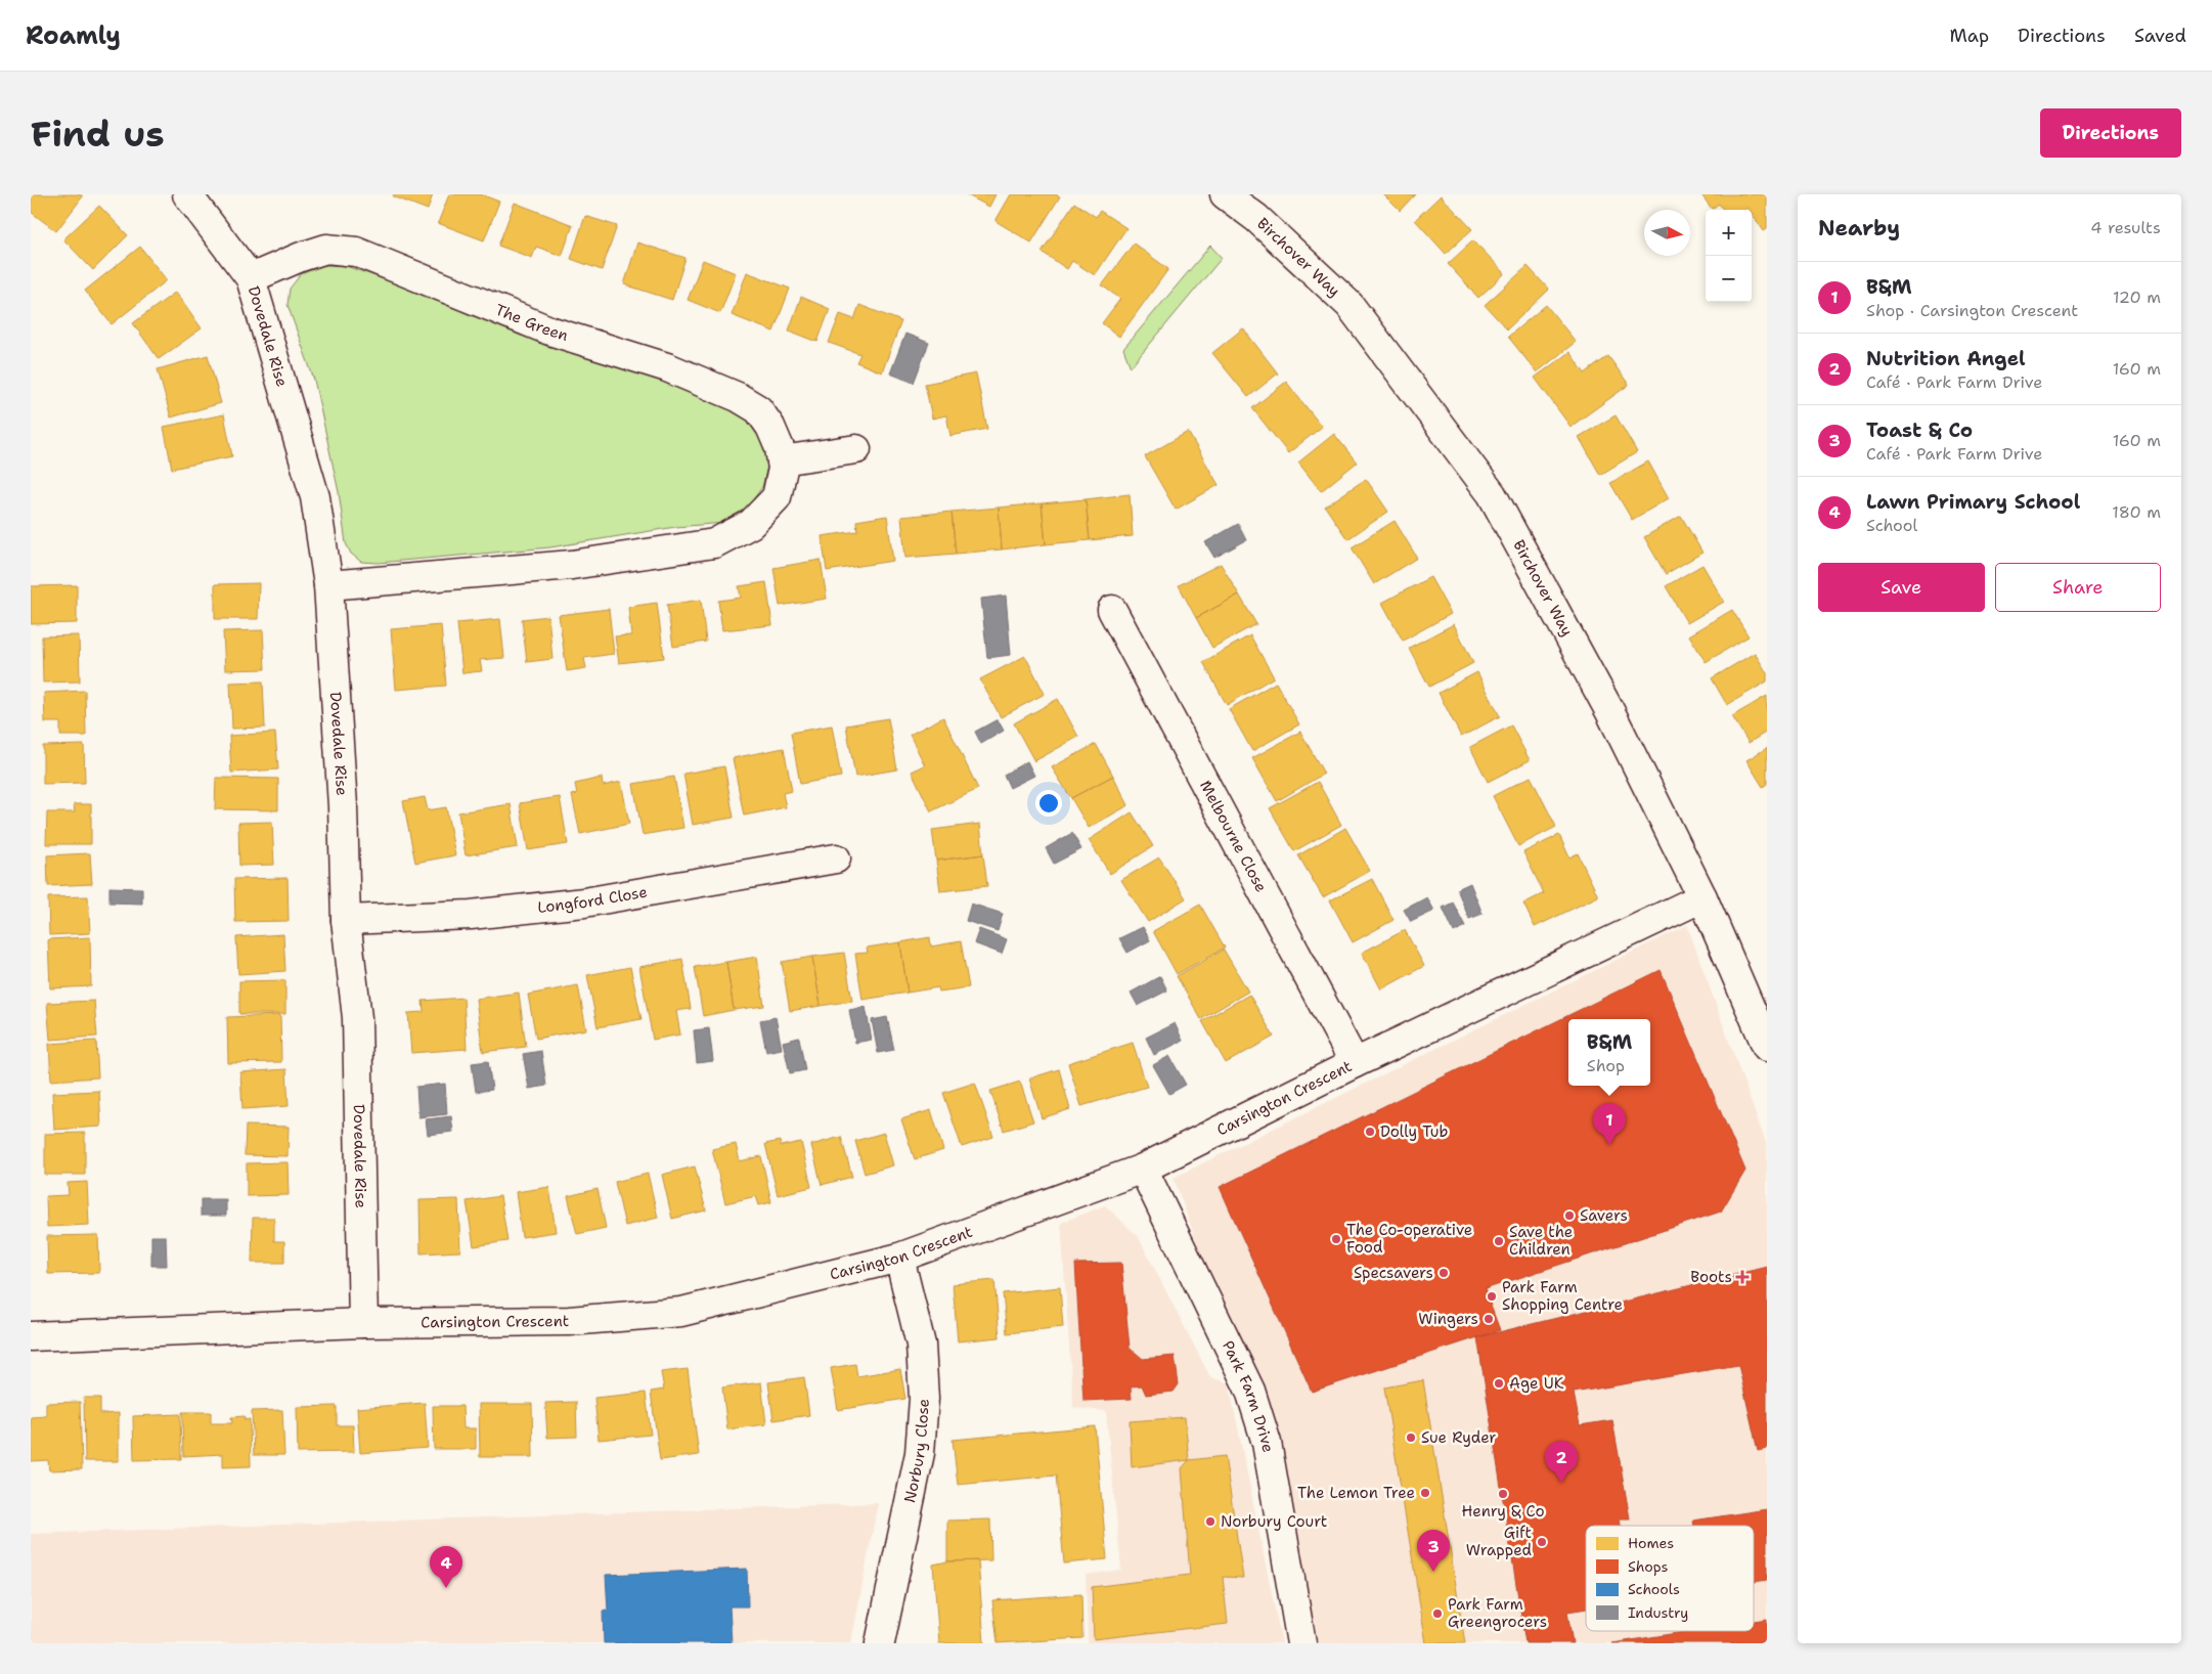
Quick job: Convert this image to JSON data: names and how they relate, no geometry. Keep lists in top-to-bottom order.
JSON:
{
  "streets": {
    "street": [
      "Birchover Way",
      "The Green",
      "Dovedale Rise",
      "Melbourne Close",
      "Longford Close",
      "Carsington Crescent",
      "Park Farm Drive",
      "Norbury Close"
    ]
  },
  "crossings": [
    ["Birchover Way", "Carsington Crescent"],
    ["The Green", "Dovedale Rise"],
    ["Dovedale Rise", "Longford Close"],
    ["Dovedale Rise", "Carsington Crescent"],
    ["Melbourne Close", "Carsington Crescent"],
    ["Carsington Crescent", "Park Farm Drive"],
    ["Carsington Crescent", "Norbury Close"]
  ],
  "places": {
    "other": [
      "Dolly Tub",
      "Savers",
      "The Co-operative Food",
      "Save the Children",
      "Specsavers",
      "Park Farm Shopping Centre",
      "Wingers",
      "Age UK",
      "Sue Ryder",
      "The Lemon Tree",
      "Henry & Co",
      "Norbury Court",
      "Gift Wrapped",
      "Park Farm Greengrocers"
    ],
    "health": ["Boots"]
  },
  "legend": [
    "Homes",
    "Shops",
    "Schools",
    "Industry"
  ],
  "north": "right",
  "page": {
    "header": "Roamly",
    "nav": ["Map", "Directions", "Saved"],
    "buttons": [
      "Directions",
      ["Save", "Share"]
    ],
    "title": "Find us",
    "heading": ["Nearby", "4 results"],
    "map_buttons": ["+", "−"],
    "list": [
      {
        "mark": "1",
        "name": "B&M",
        "note": "Shop · Carsington Crescent",
        "value": "120 m"
      },
      {
        "mark": "2",
        "name": "Nutrition Angel",
        "note": "Café · Park Farm Drive",
        "value": "160 m"
      },
      {
        "mark": "3",
        "name": "Toast & Co",
        "note": "Café · Park Farm Drive",
        "value": "160 m"
      },
      {
        "mark": "4",
        "name": "Lawn Primary School",
        "note": "School",
        "value": "180 m"
      }
    ],
    "popup": ["B&M", "Shop"],
    "pins": [
      "1",
      "2",
      "3",
      "4"
    ]
  }
}
